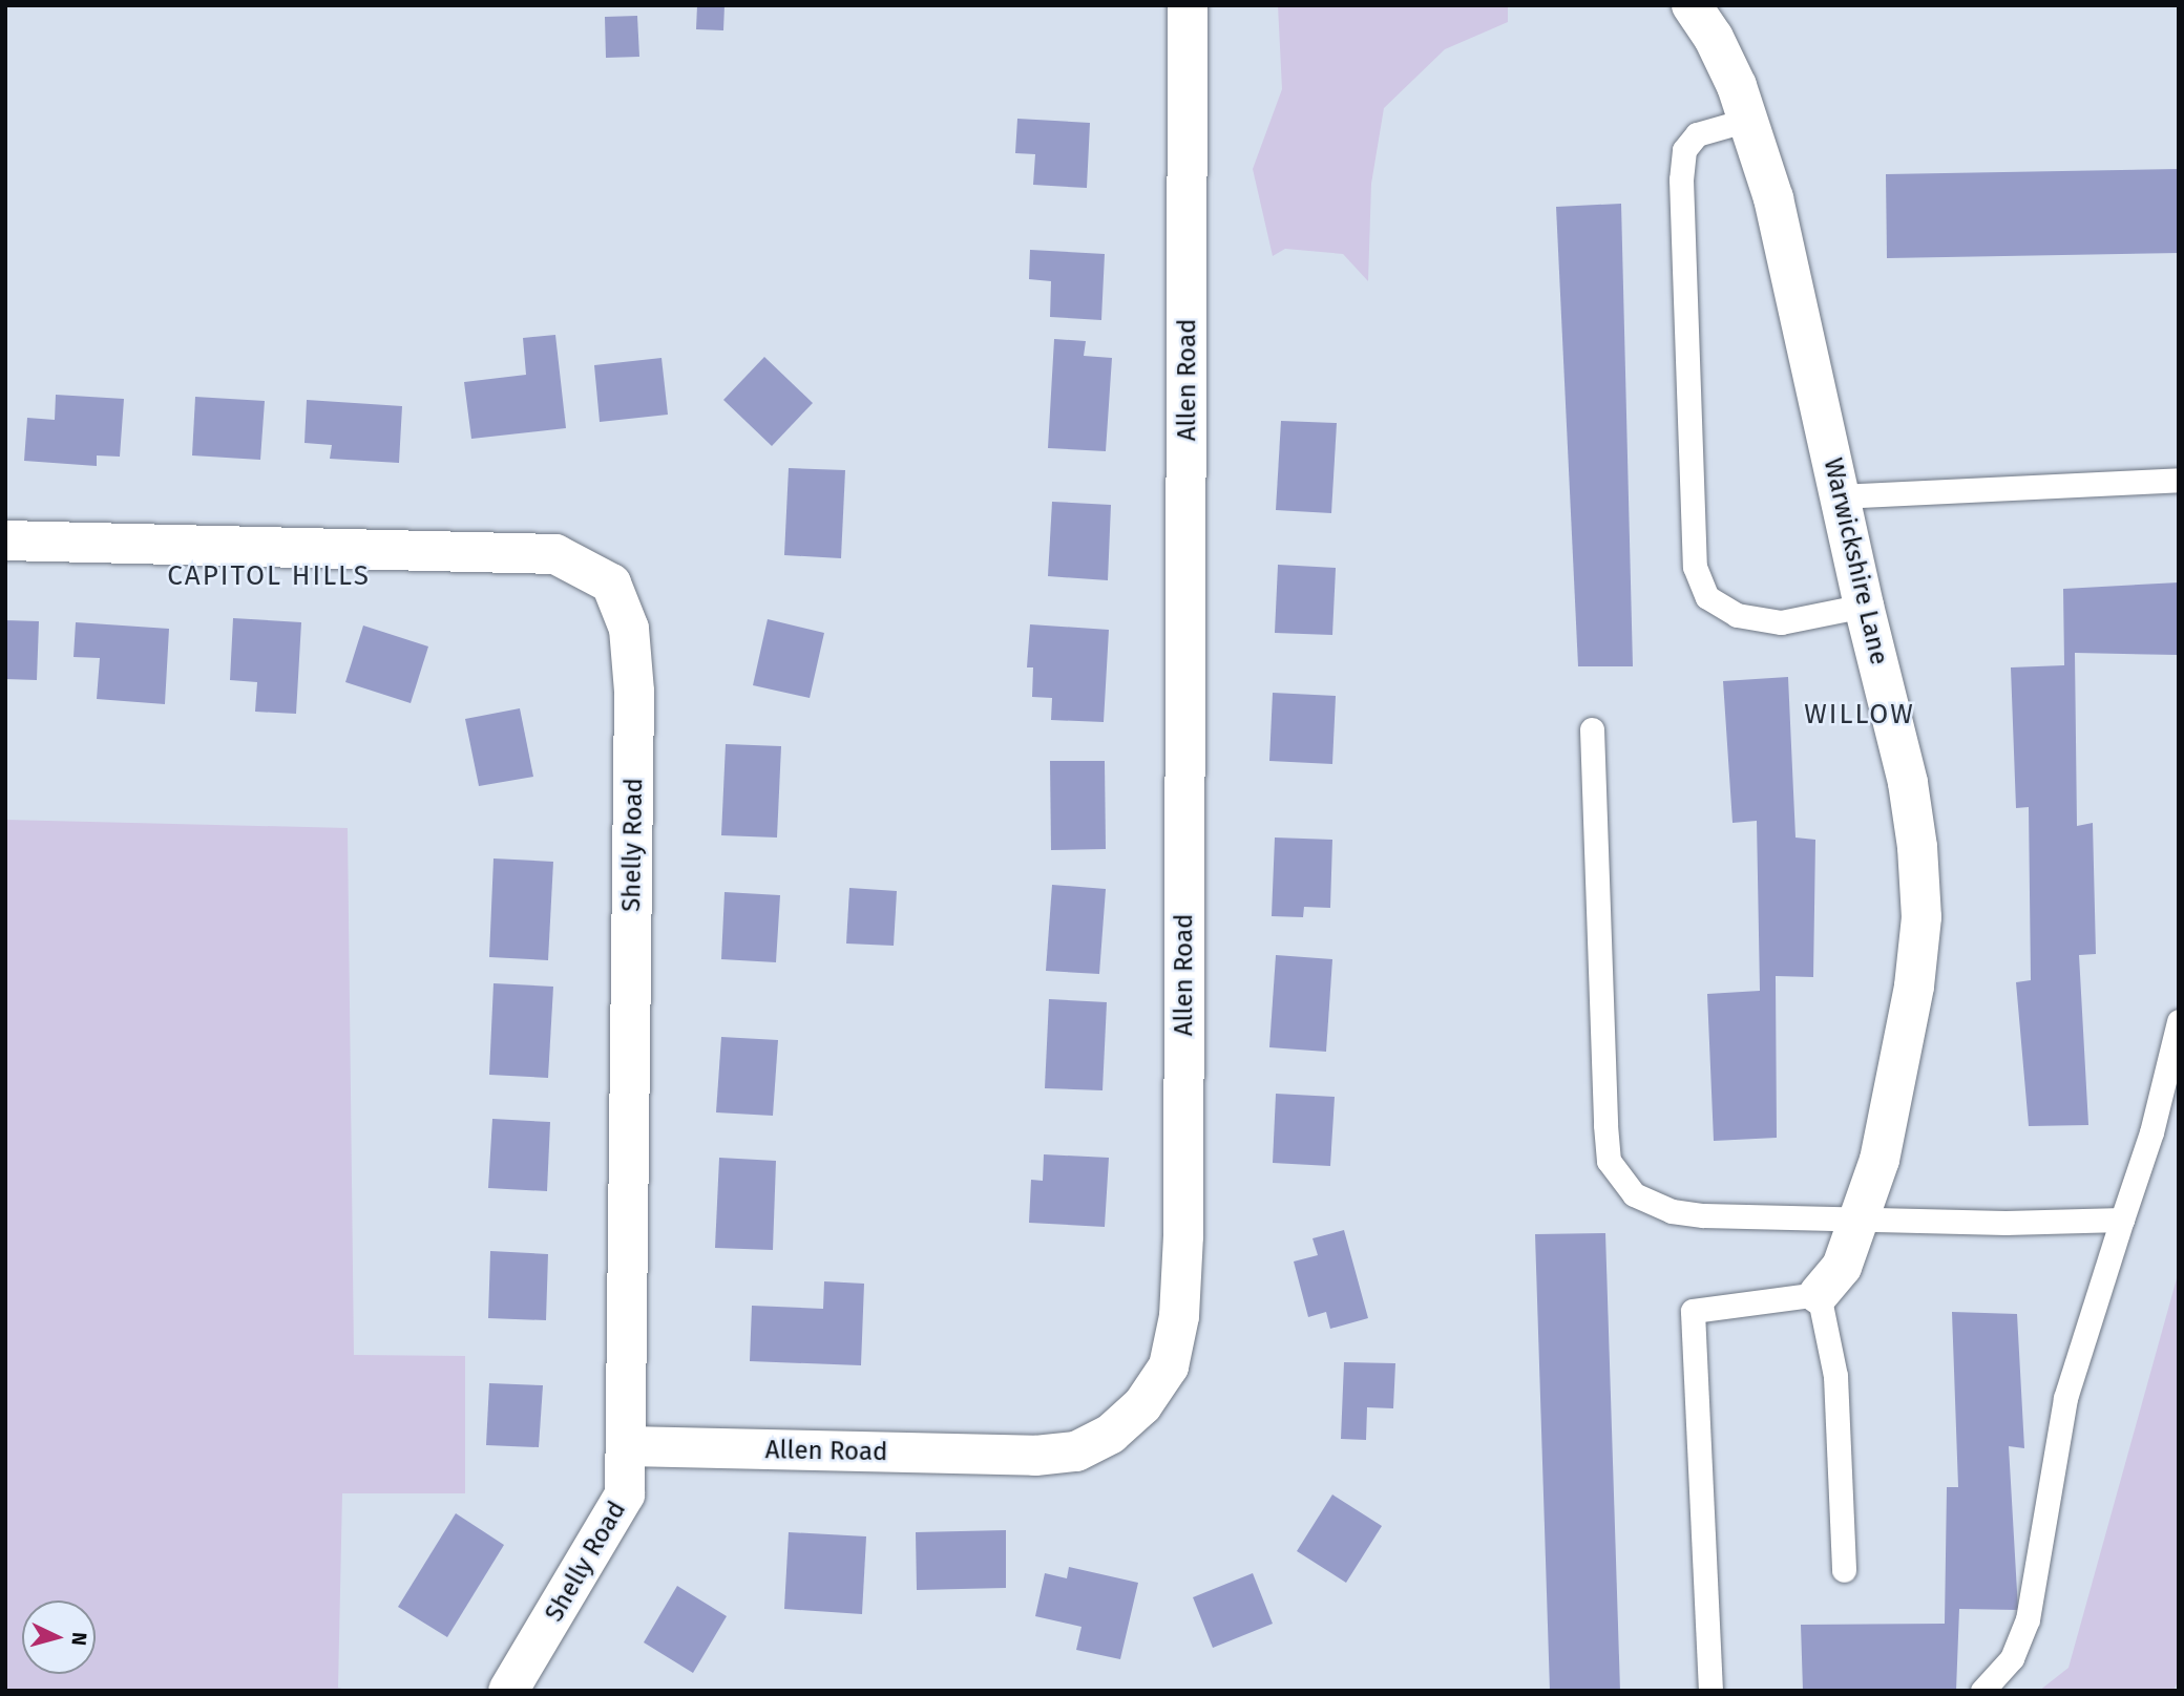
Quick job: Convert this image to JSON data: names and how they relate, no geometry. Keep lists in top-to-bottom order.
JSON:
{
  "streets": {
    "street": ["Allen Road", "Warwickshire Lane", "Shelly Road"]
  },
  "crossings": [
    ["Allen Road", "Shelly Road"]
  ],
  "districts": ["CAPITOL HILLS", "WILLOW"],
  "north": "right"
}
